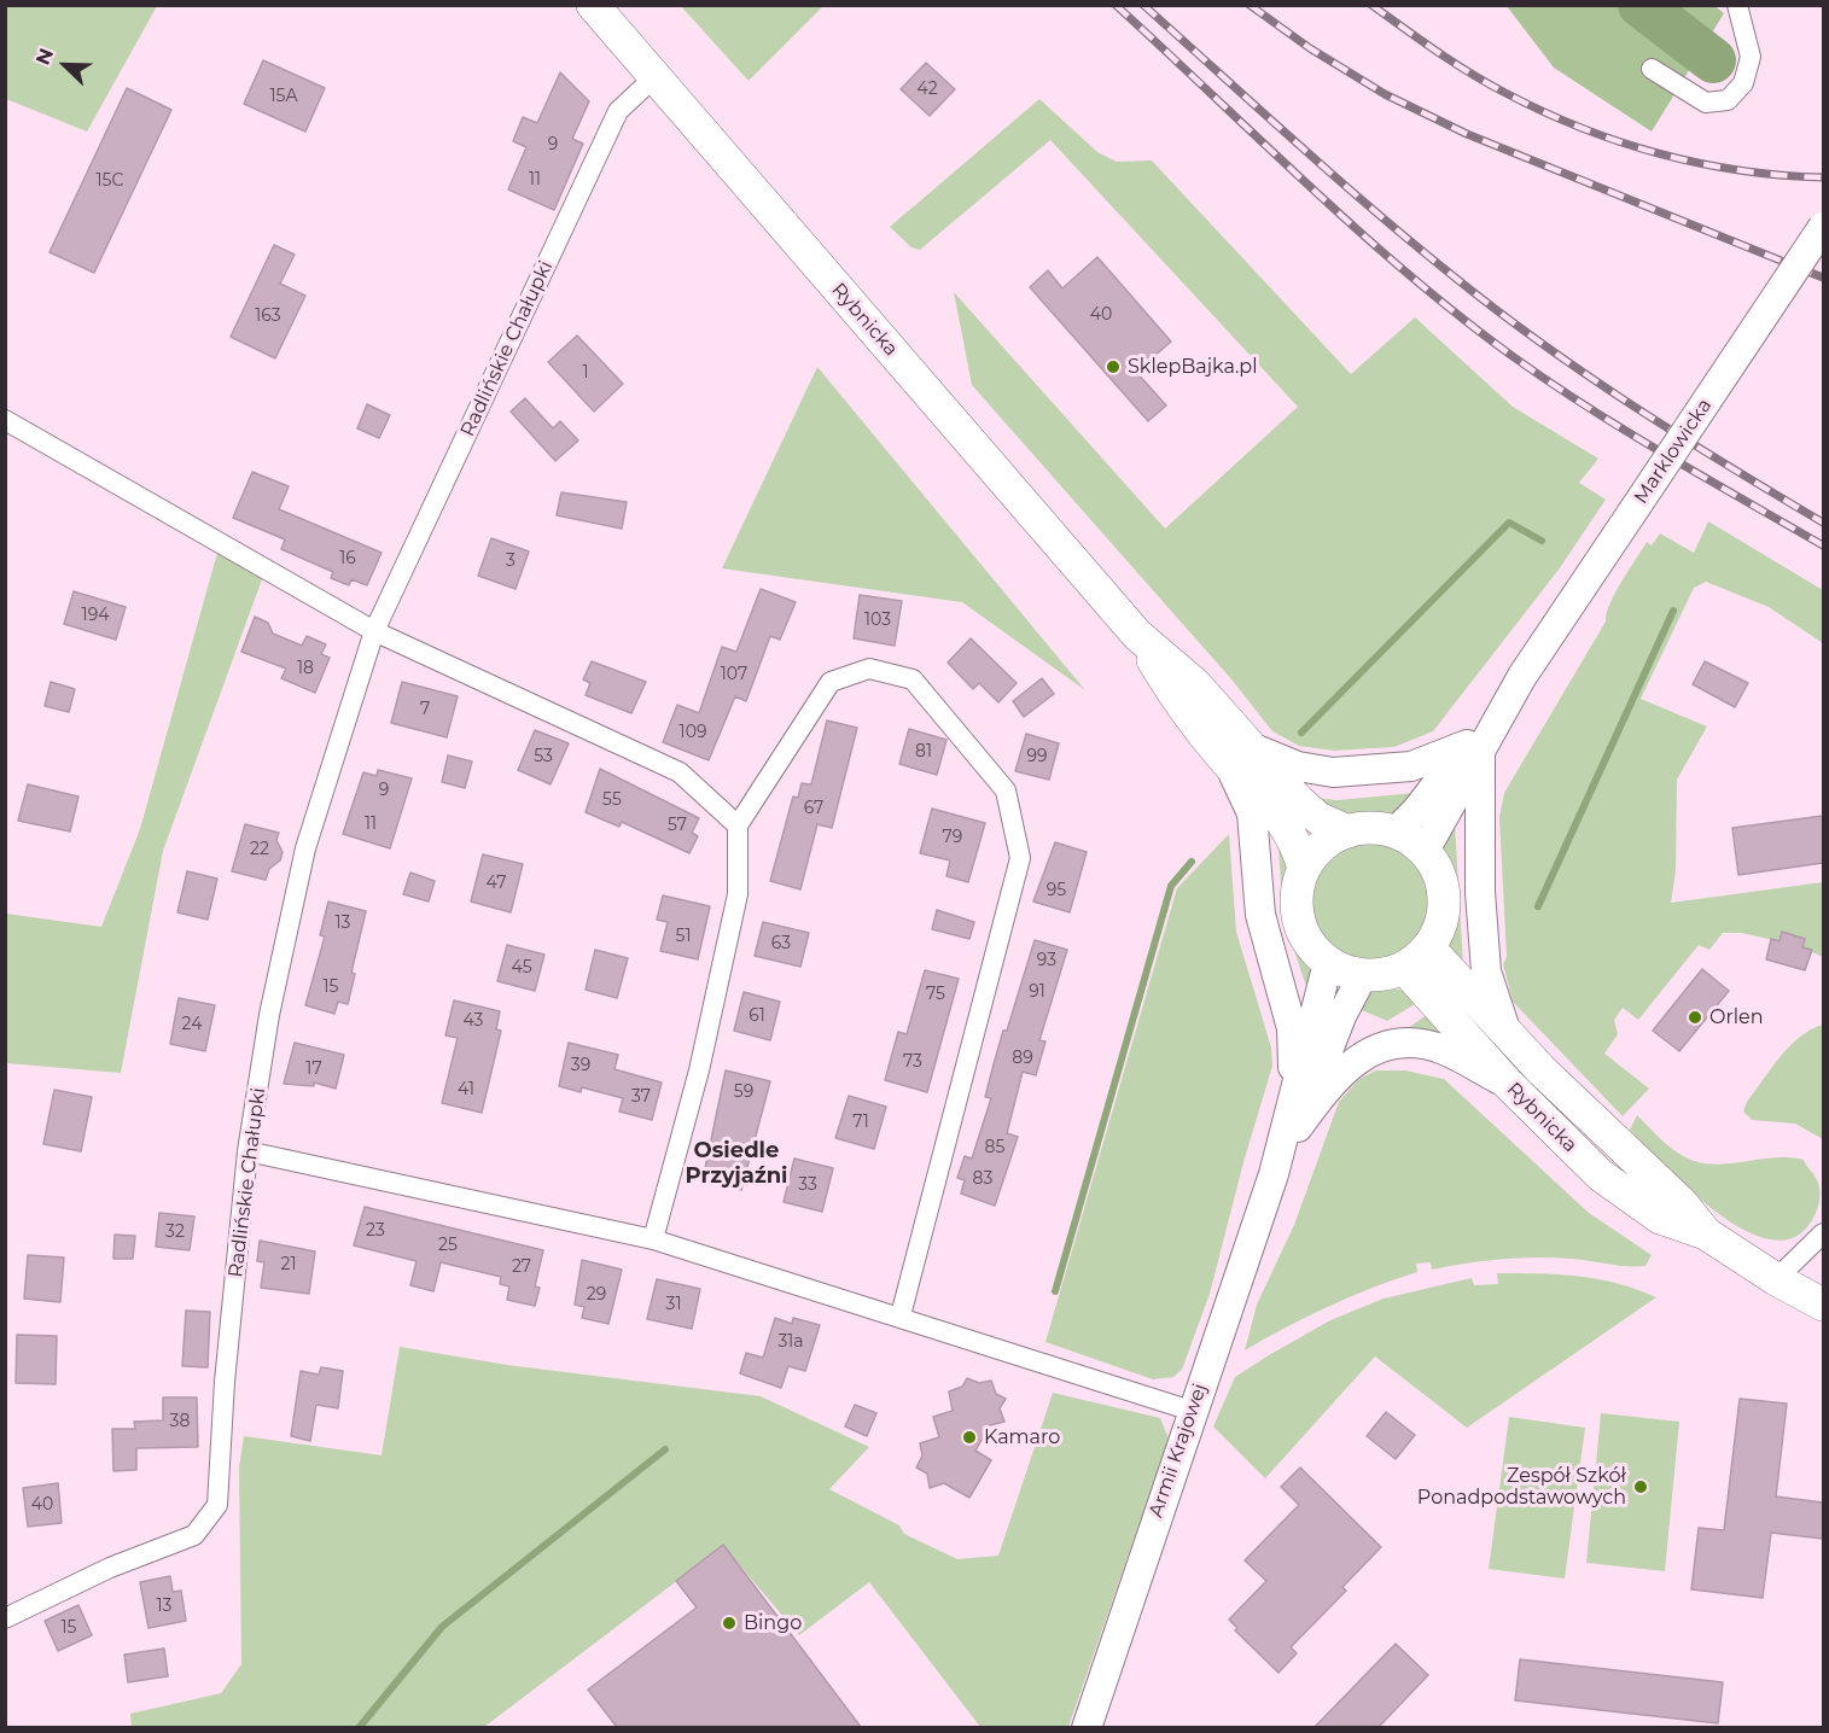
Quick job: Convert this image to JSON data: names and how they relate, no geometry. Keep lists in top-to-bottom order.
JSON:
{
  "streets": {
    "main road": ["Rybnicka", "Marklowicka", "Armii Krajowej"],
    "street": ["Radlińskie Chałupki"]
  },
  "crossings": [
    ["Rybnicka", "Radlińskie Chałupki"],
    ["Rybnicka", "Marklowicka"],
    ["Rybnicka", "Armii Krajowej"],
    ["Marklowicka", "Armii Krajowej"]
  ],
  "districts": ["Osiedle Przyjaźni"],
  "places": [
    "SklepBajka.pl",
    "Orlen",
    "Kamaro",
    "Zespół Szkół Ponadpodstawowych",
    "Bingo"
  ],
  "house_numbers": [
    "42",
    "15A",
    "9",
    "11",
    "15C",
    "40",
    "163",
    "1",
    "16",
    "3",
    "194",
    "103",
    "18",
    "107",
    "7",
    "109",
    "81",
    "53",
    "99",
    "9",
    "55",
    "67",
    "11",
    "57",
    "79",
    "22",
    "47",
    "95",
    "13",
    "51",
    "63",
    "93",
    "45",
    "15",
    "91",
    "75",
    "61",
    "43",
    "24",
    "89",
    "73",
    "39",
    "17",
    "41",
    "59",
    "37",
    "71",
    "85",
    "83",
    "33",
    "23",
    "32",
    "25",
    "21",
    "27",
    "29",
    "31",
    "31a",
    "38",
    "40",
    "13",
    "15"
  ],
  "north": "top left"
}
